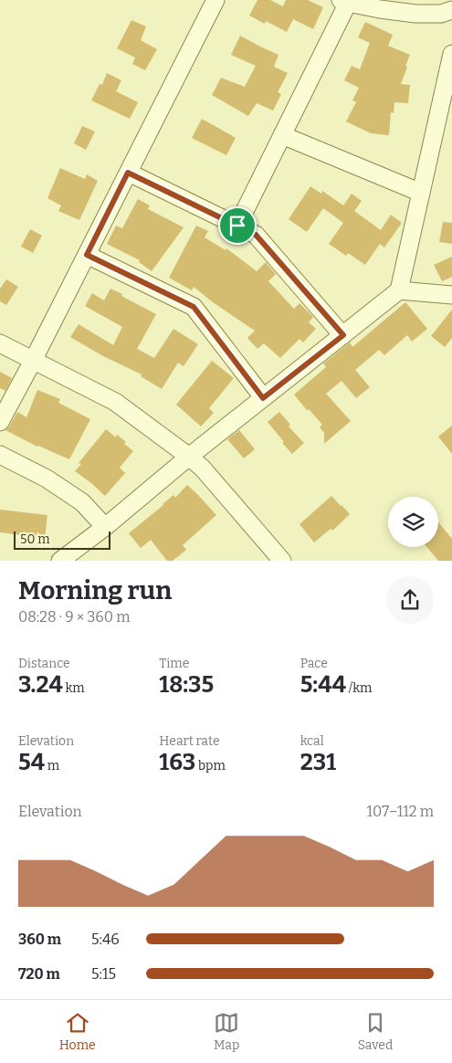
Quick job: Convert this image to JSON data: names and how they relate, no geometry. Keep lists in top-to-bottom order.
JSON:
{
  "scale_bar": "50 m",
  "page": {
    "scale": "50 m",
    "heading": ["Morning run", "08:28 · 9 × 360 m"],
    "stats": [
      ["Distance", "3.24 km"],
      ["Time", "18:35"],
      ["Pace", "5:44 /km"],
      ["Elevation", "54 m"],
      ["Heart rate", "163 bpm"],
      ["kcal", "231"]
    ],
    "chart": ["Elevation", "107–112 m"],
    "list": [
      {
        "name": "360 m",
        "note": "5:46"
      },
      {
        "name": "720 m",
        "note": "5:15"
      }
    ],
    "tabs": ["Home", "Map", "Saved"]
  }
}
